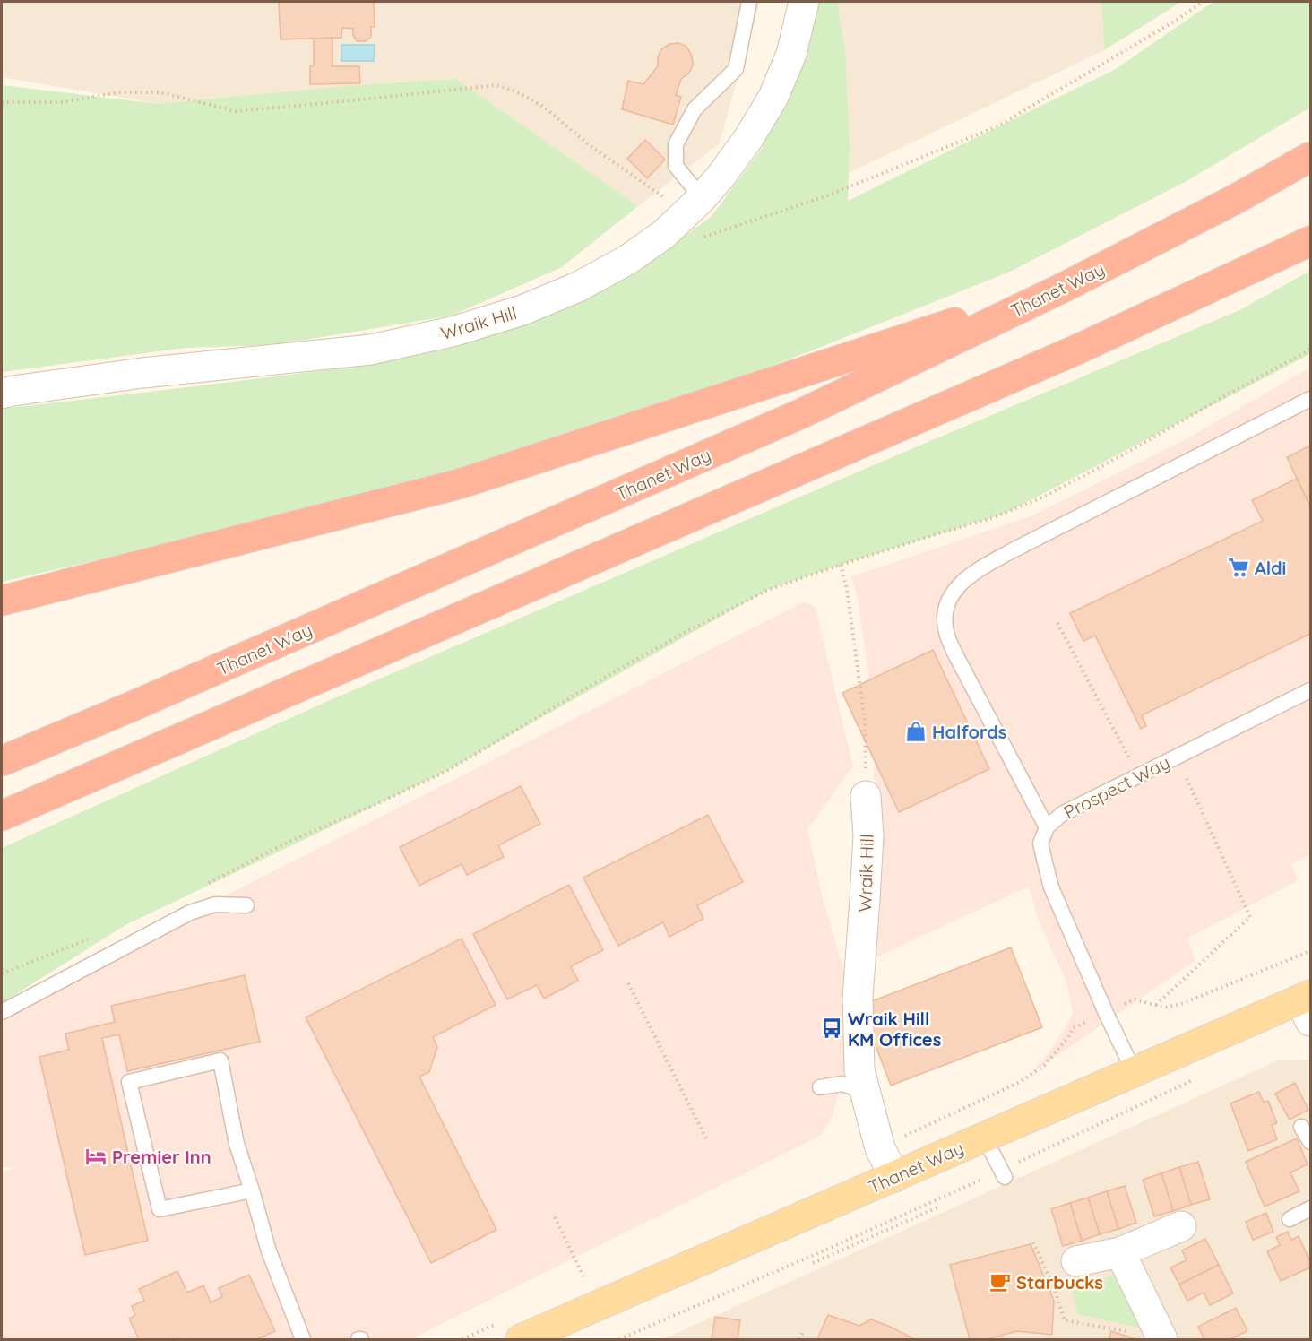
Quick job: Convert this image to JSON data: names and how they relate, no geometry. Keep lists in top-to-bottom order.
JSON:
{
  "streets": {
    "highway": ["Thanet Way"],
    "street": ["Wraik Hill"],
    "lane": ["Prospect Way"]
  },
  "crossings": [
    ["Thanet Way", "Wraik Hill"],
    ["Thanet Way", "Prospect Way"]
  ],
  "places": {
    "supermarket": ["Aldi"],
    "shop": ["Halfords"],
    "bus stop": ["Wraik Hill KM Offices"],
    "hotel": ["Premier Inn"],
    "cafe": ["Starbucks"]
  }
}
